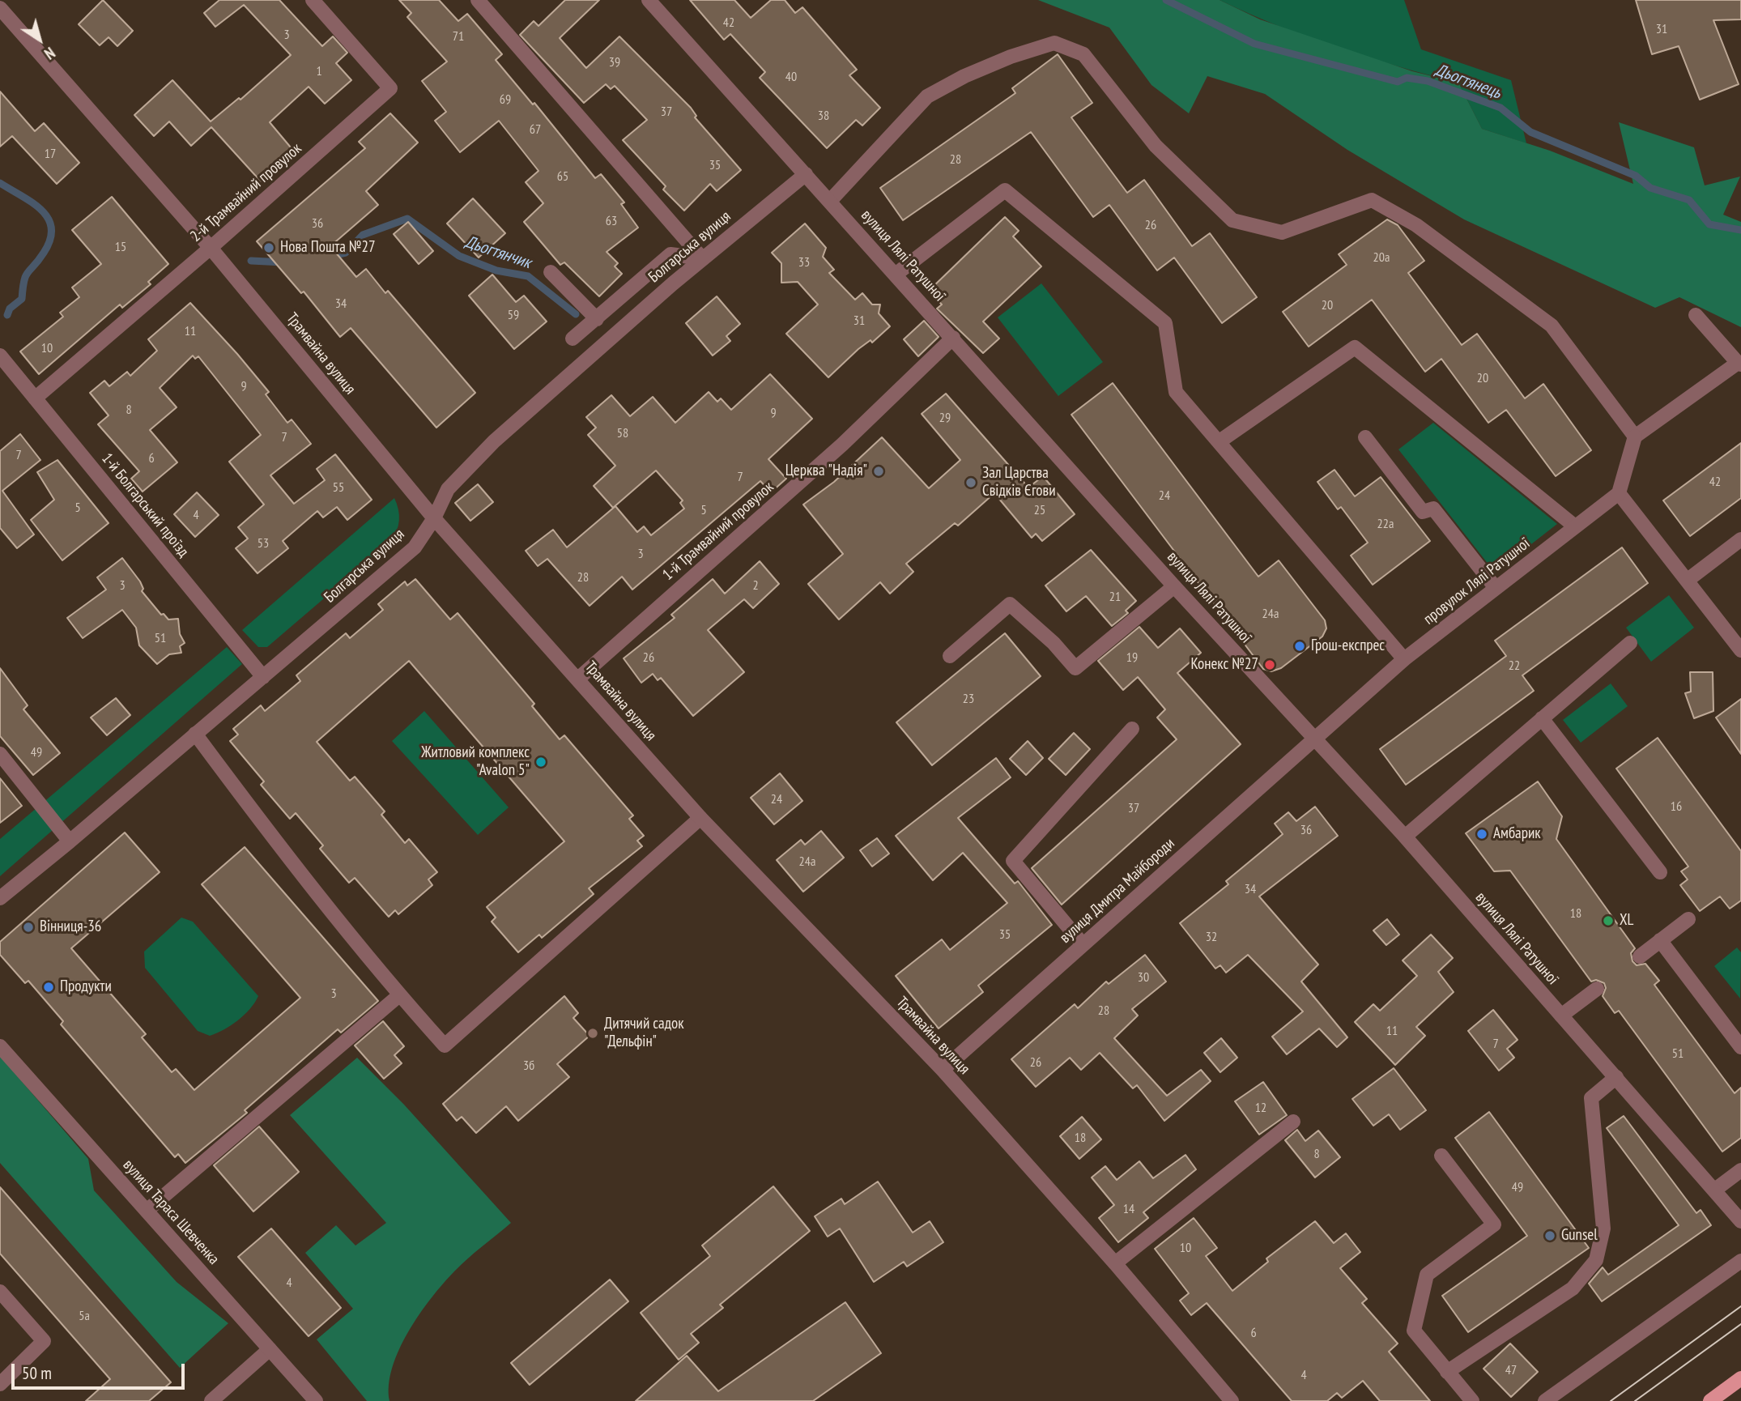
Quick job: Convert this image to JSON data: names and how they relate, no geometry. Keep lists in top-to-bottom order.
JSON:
{
  "streets": {
    "street": [
      "2-й Трамвайний провулок",
      "Болгарська вулиця",
      "вулиця Лялі Ратушної",
      "Трамвайна вулиця",
      "1-й Болгарський проїзд",
      "1-й Трамвайний провулок",
      "провулок Лялі Ратушної",
      "вулиця Дмитра Майбороди",
      "вулиця Тараса Шевченка"
    ]
  },
  "crossings": [
    ["2-й Трамвайний провулок", "Трамвайна вулиця"],
    ["2-й Трамвайний провулок", "1-й Болгарський проїзд"],
    ["Болгарська вулиця", "вулиця Лялі Ратушної"],
    ["Болгарська вулиця", "Трамвайна вулиця"],
    ["Болгарська вулиця", "1-й Болгарський проїзд"],
    ["вулиця Лялі Ратушної", "1-й Трамвайний провулок"],
    ["вулиця Лялі Ратушної", "провулок Лялі Ратушної"],
    ["вулиця Лялі Ратушної", "вулиця Дмитра Майбороди"],
    ["Трамвайна вулиця", "1-й Трамвайний провулок"],
    ["Трамвайна вулиця", "вулиця Дмитра Майбороди"],
    ["провулок Лялі Ратушної", "вулиця Дмитра Майбороди"]
  ],
  "water": ["Дьогтянець", "Дьогтянчик"],
  "places": [
    "Нова Пошта №27",
    "Церква \"Надія\"",
    "Зал Царства Свідків Єгови",
    "Грош-експрес",
    "Конекс №27",
    "Житловий комплекс \"Avalon 5\"",
    "Амбарик",
    "XL",
    "Вінниця-36",
    "Продукти",
    "Дитячий садок \"Дельфін\"",
    "Gunsel"
  ],
  "house_numbers": [
    "42",
    "31",
    "3",
    "71",
    "39",
    "1",
    "40",
    "69",
    "37",
    "38",
    "67",
    "17",
    "28",
    "35",
    "65",
    "63",
    "36",
    "26",
    "15",
    "20а",
    "33",
    "34",
    "20",
    "59",
    "31",
    "11",
    "10",
    "20",
    "9",
    "8",
    "9",
    "29",
    "58",
    "7",
    "7",
    "6",
    "7",
    "42",
    "55",
    "24",
    "5",
    "5",
    "25",
    "4",
    "22а",
    "53",
    "3",
    "28",
    "3",
    "2",
    "21",
    "24а",
    "51",
    "26",
    "19",
    "22",
    "23",
    "49",
    "24",
    "16",
    "37",
    "36",
    "24а",
    "34",
    "18",
    "35",
    "32",
    "30",
    "3",
    "28",
    "11",
    "7",
    "51",
    "26",
    "3б",
    "12",
    "18",
    "8",
    "49",
    "14",
    "10",
    "4",
    "5а",
    "6",
    "47",
    "4"
  ],
  "scale_bar": "50 m",
  "north": "bottom right"
}
